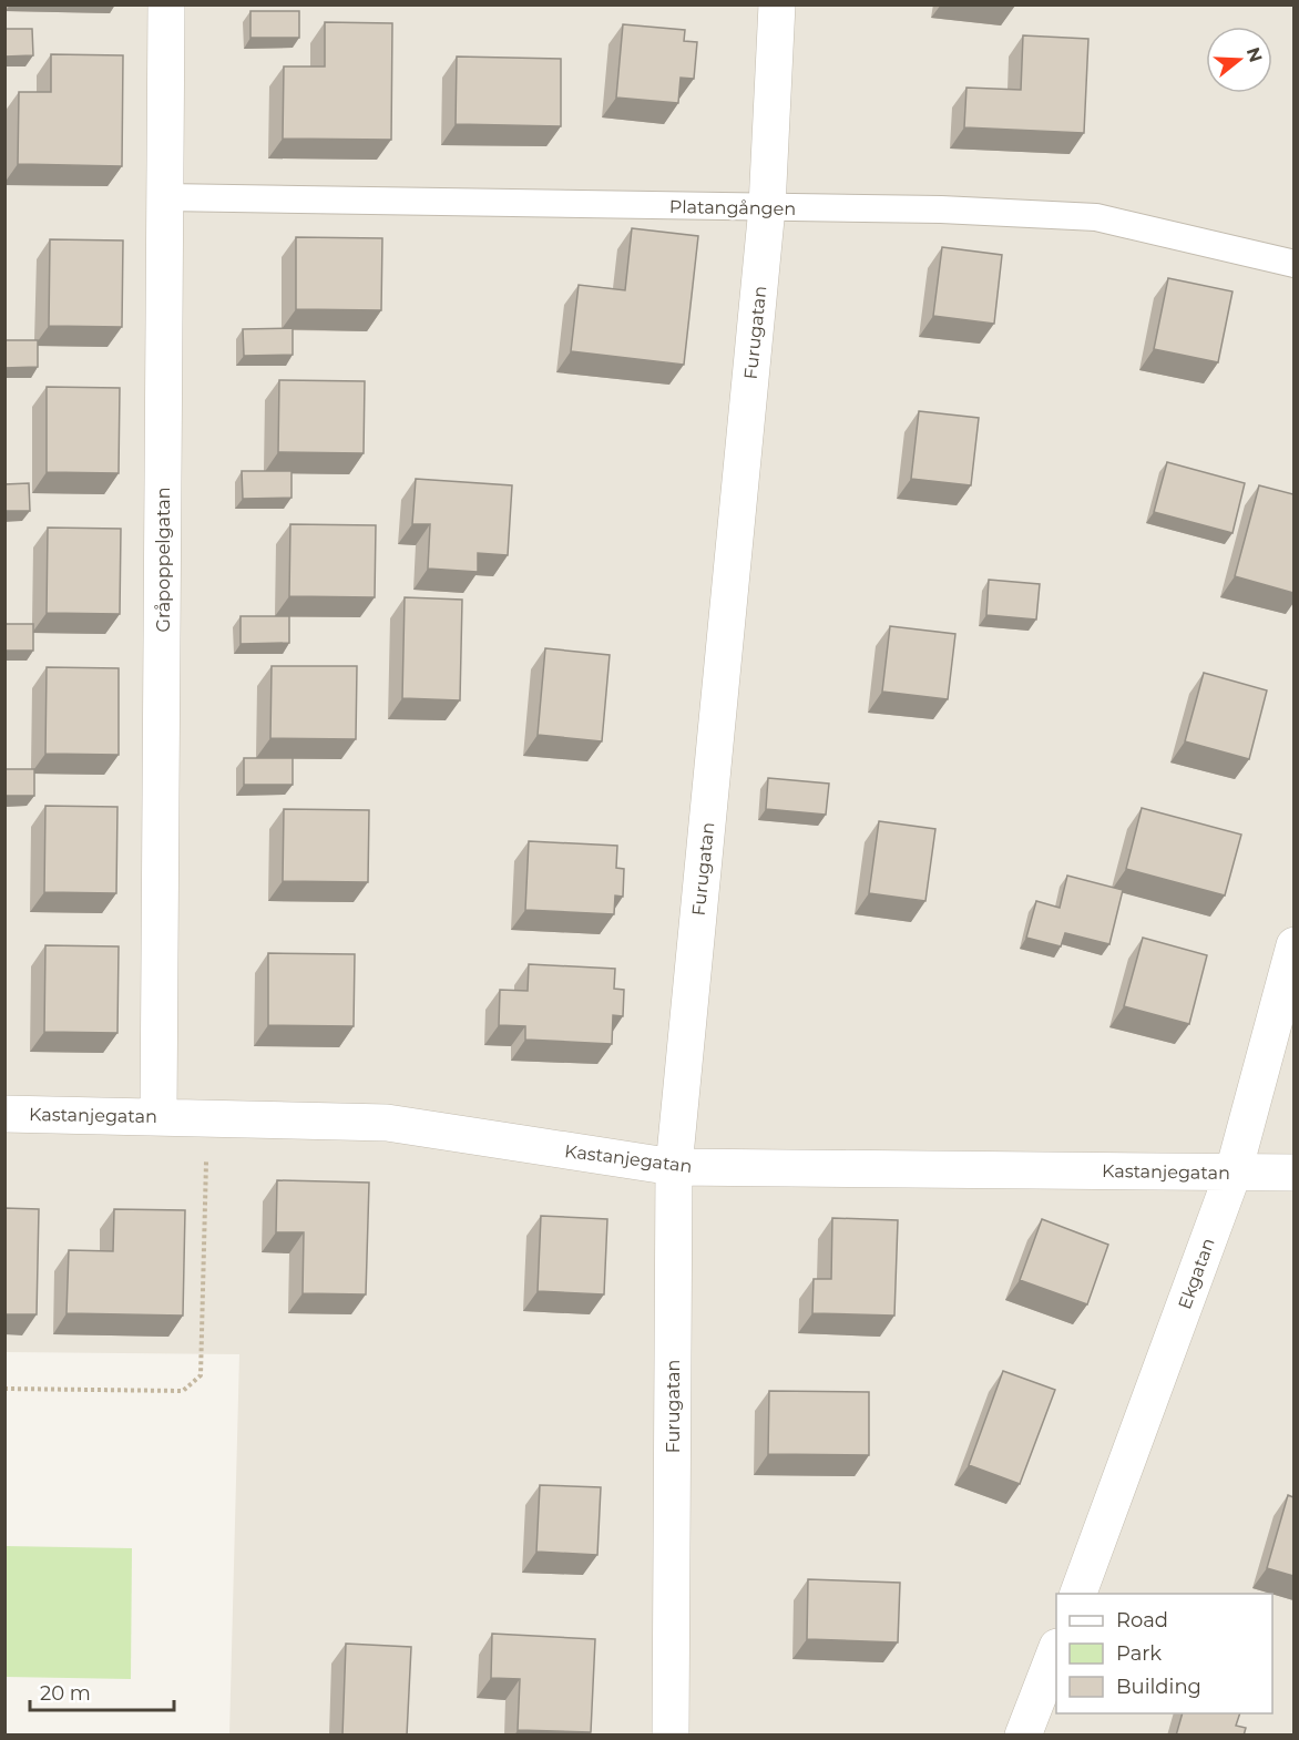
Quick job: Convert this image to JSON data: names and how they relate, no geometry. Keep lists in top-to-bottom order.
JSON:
{
  "streets": {
    "street": [
      "Furugatan",
      "Gråpoppelgatan",
      "Kastanjegatan",
      "Ekgatan"
    ],
    "lane": ["Platangången"]
  },
  "crossings": [
    ["Platangången", "Furugatan"],
    ["Platangången", "Gråpoppelgatan"],
    ["Furugatan", "Kastanjegatan"],
    ["Gråpoppelgatan", "Kastanjegatan"],
    ["Kastanjegatan", "Ekgatan"]
  ],
  "legend": ["Road", "Park", "Building"],
  "scale_bar": "20 m",
  "north": "right"
}
